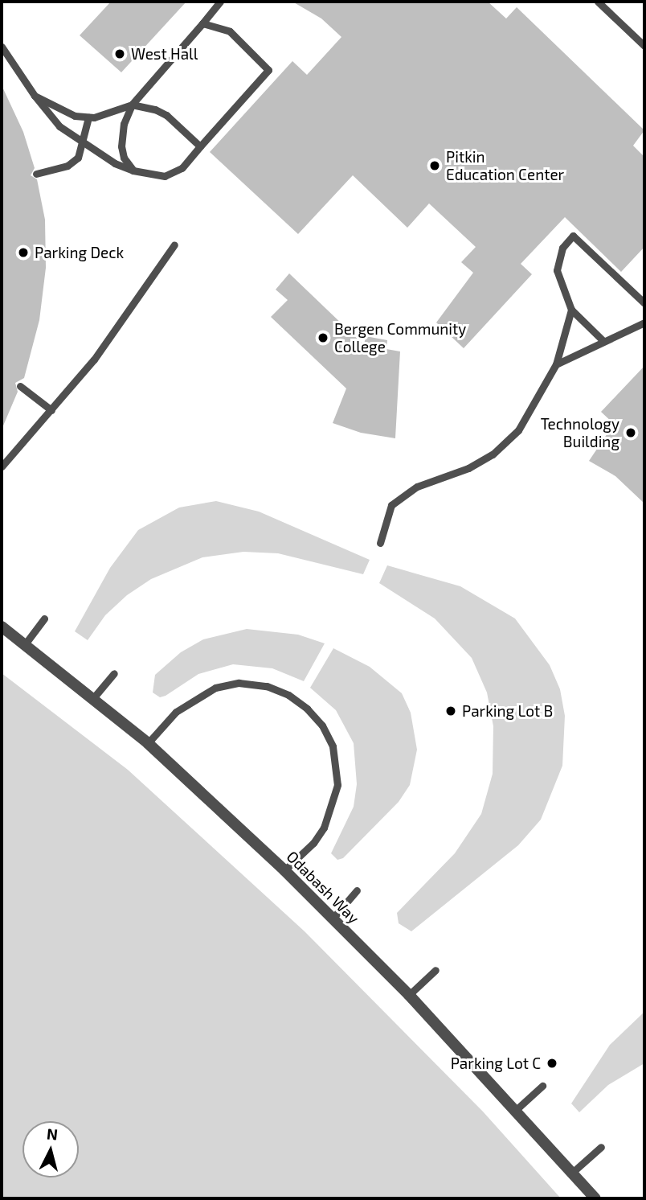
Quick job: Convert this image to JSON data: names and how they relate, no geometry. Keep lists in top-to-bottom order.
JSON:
{
  "streets": {
    "street": ["Odabash Way"]
  },
  "places": [
    "West Hall",
    "Pitkin Education Center",
    "Parking Deck",
    "Bergen Community College",
    "Technology Building",
    "Parking Lot B",
    "Parking Lot C"
  ],
  "north": "top"
}
